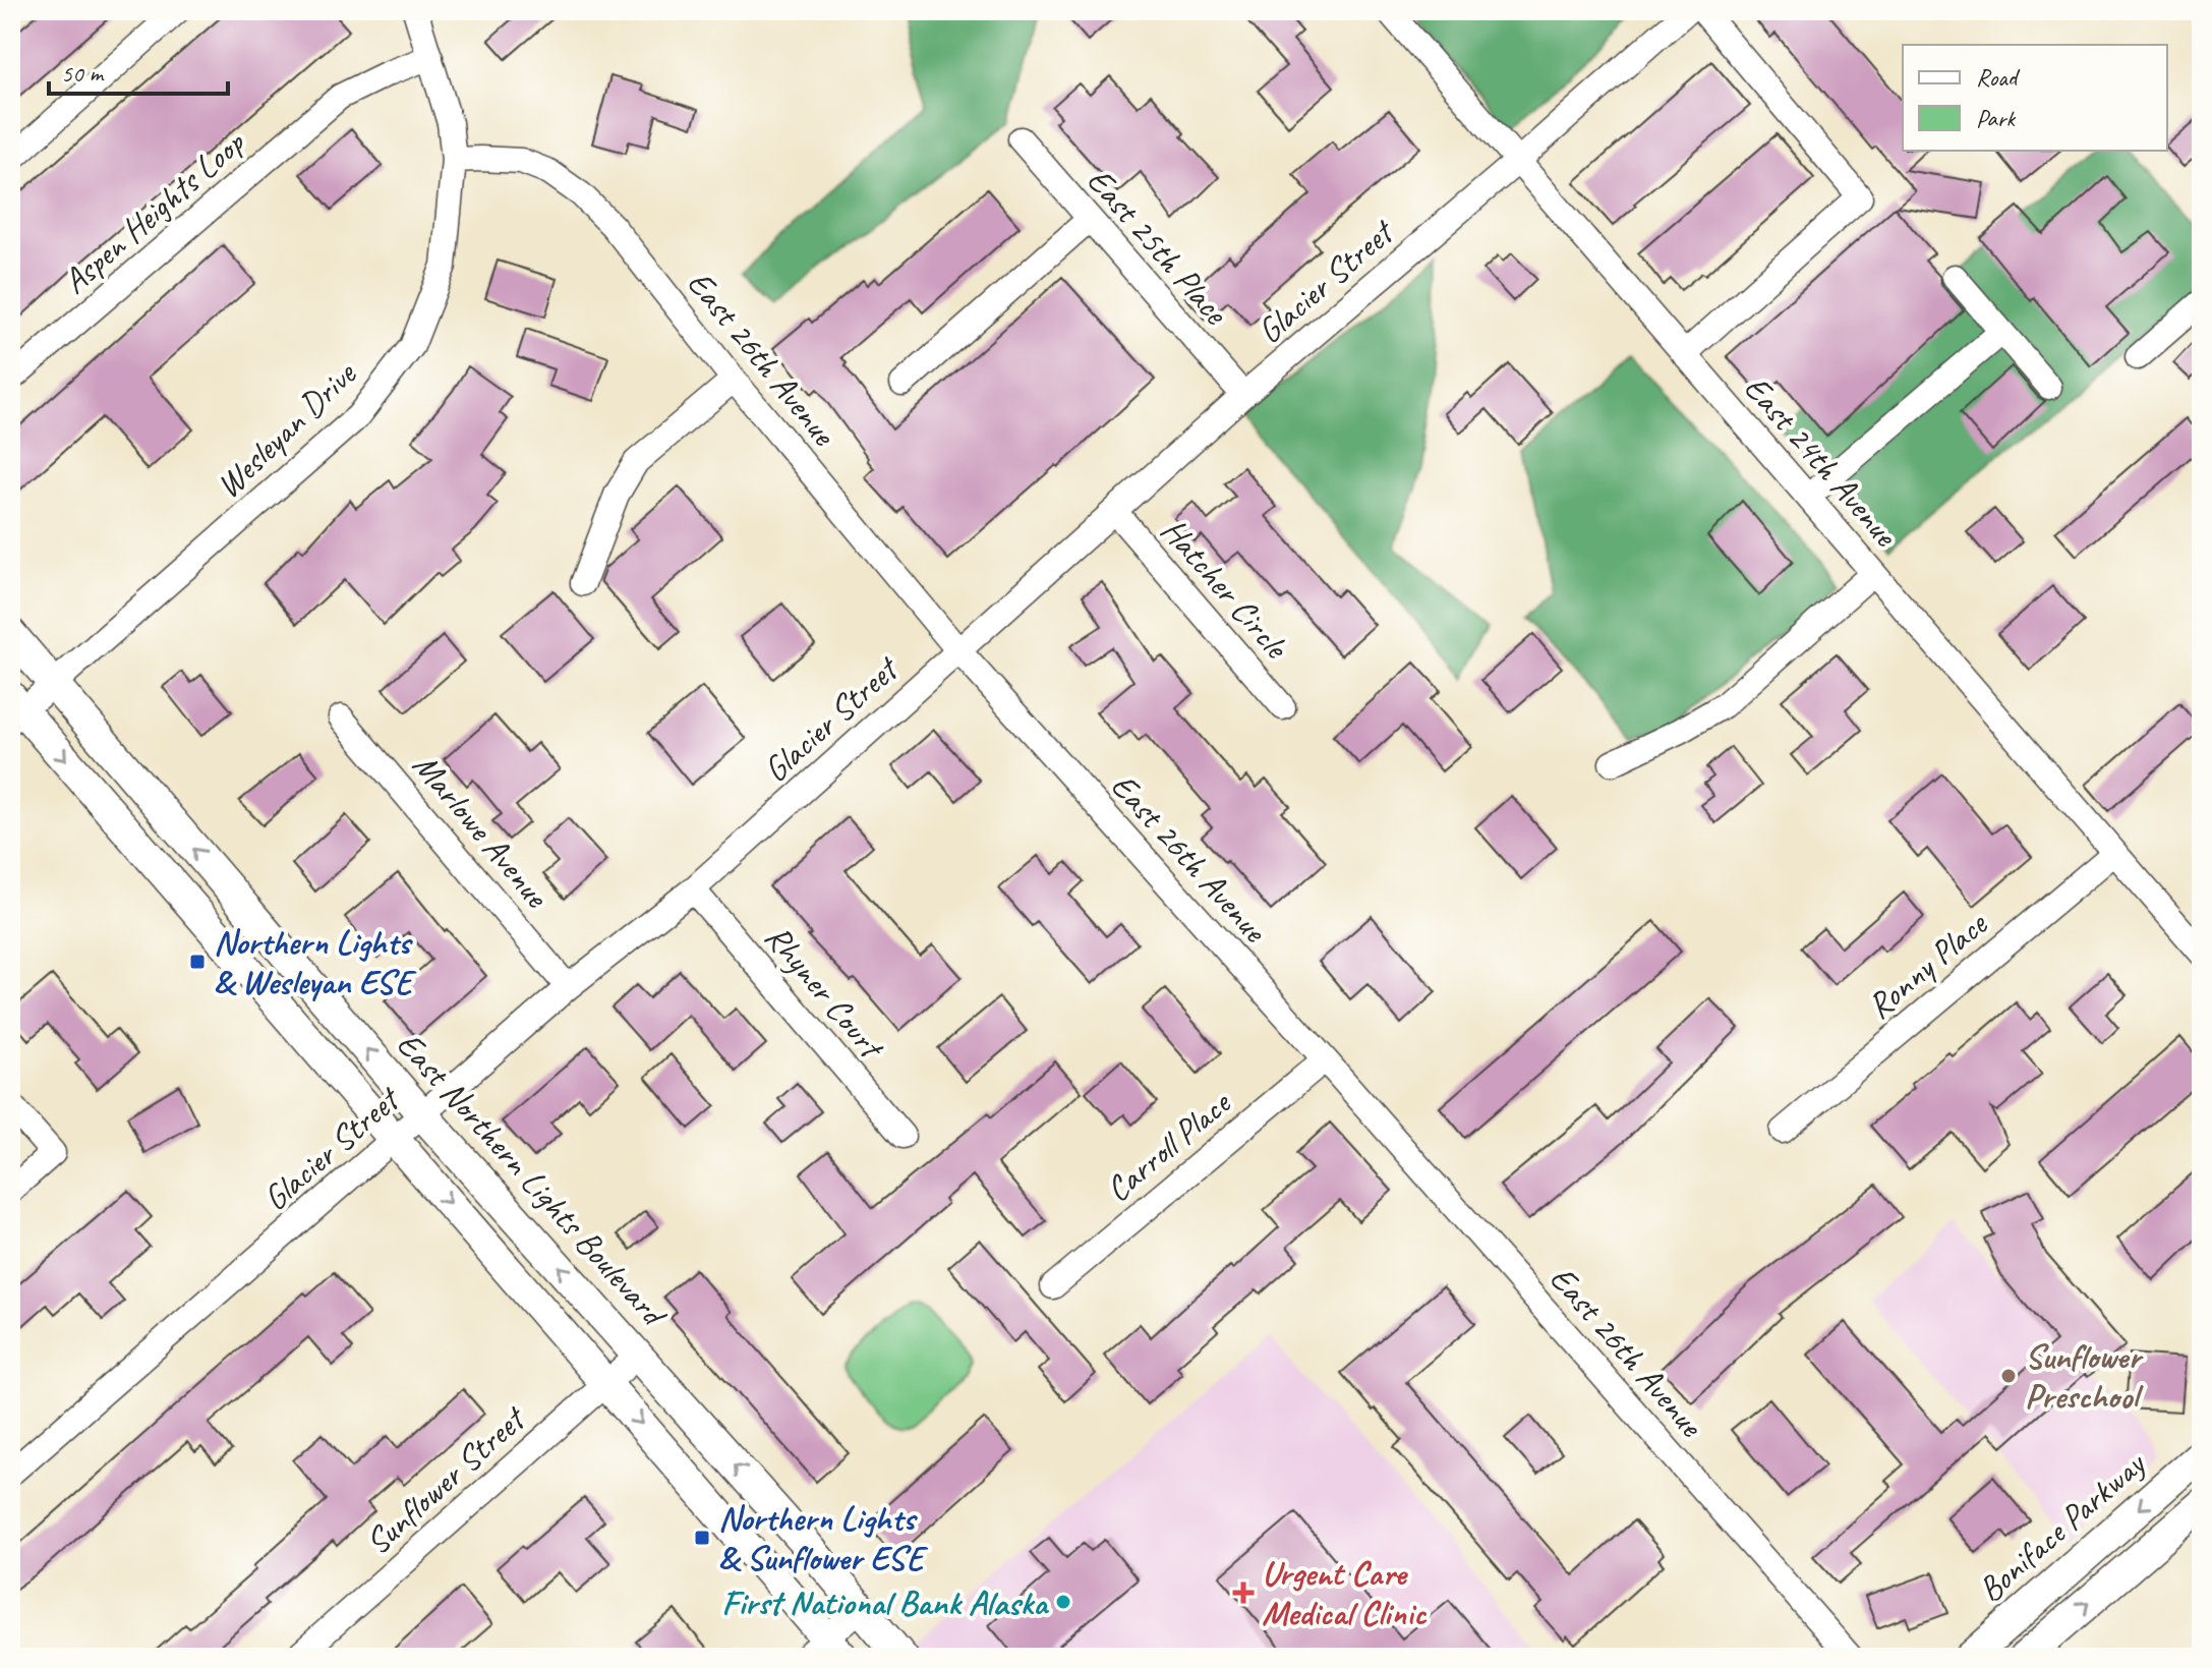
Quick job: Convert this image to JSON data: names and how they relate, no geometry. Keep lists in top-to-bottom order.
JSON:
{
  "streets": {
    "main road": ["East Northern Lights Boulevard", "Boniface Parkway"],
    "street": [
      "Aspen Heights Loop",
      "East 25th Place",
      "Glacier Street",
      "East 26th Avenue",
      "Wesleyan Drive",
      "East 24th Avenue",
      "Hatcher Circle",
      "Marlowe Avenue",
      "Ronny Place",
      "Rhyner Court",
      "Carroll Place",
      "Sunflower Street"
    ]
  },
  "crossings": [
    ["Aspen Heights Loop", "Wesleyan Drive"],
    ["East 25th Place", "Glacier Street"],
    ["Glacier Street", "East 26th Avenue"],
    ["Glacier Street", "East 24th Avenue"],
    ["Glacier Street", "Hatcher Circle"],
    ["Glacier Street", "Marlowe Avenue"],
    ["Glacier Street", "Rhyner Court"],
    ["Glacier Street", "East Northern Lights Boulevard"],
    ["East 26th Avenue", "Wesleyan Drive"],
    ["East 26th Avenue", "Carroll Place"],
    ["Wesleyan Drive", "East Northern Lights Boulevard"],
    ["East 24th Avenue", "Ronny Place"],
    ["East Northern Lights Boulevard", "Sunflower Street"]
  ],
  "places": {
    "transit": ["Northern Lights & Wesleyan ESE", "Northern Lights & Sunflower ESE"],
    "other": ["Sunflower Preschool", "First National Bank Alaska"],
    "health": ["Urgent Care Medical Clinic"]
  },
  "legend": ["Road", "Park"],
  "scale_bar": "50 m"
}
